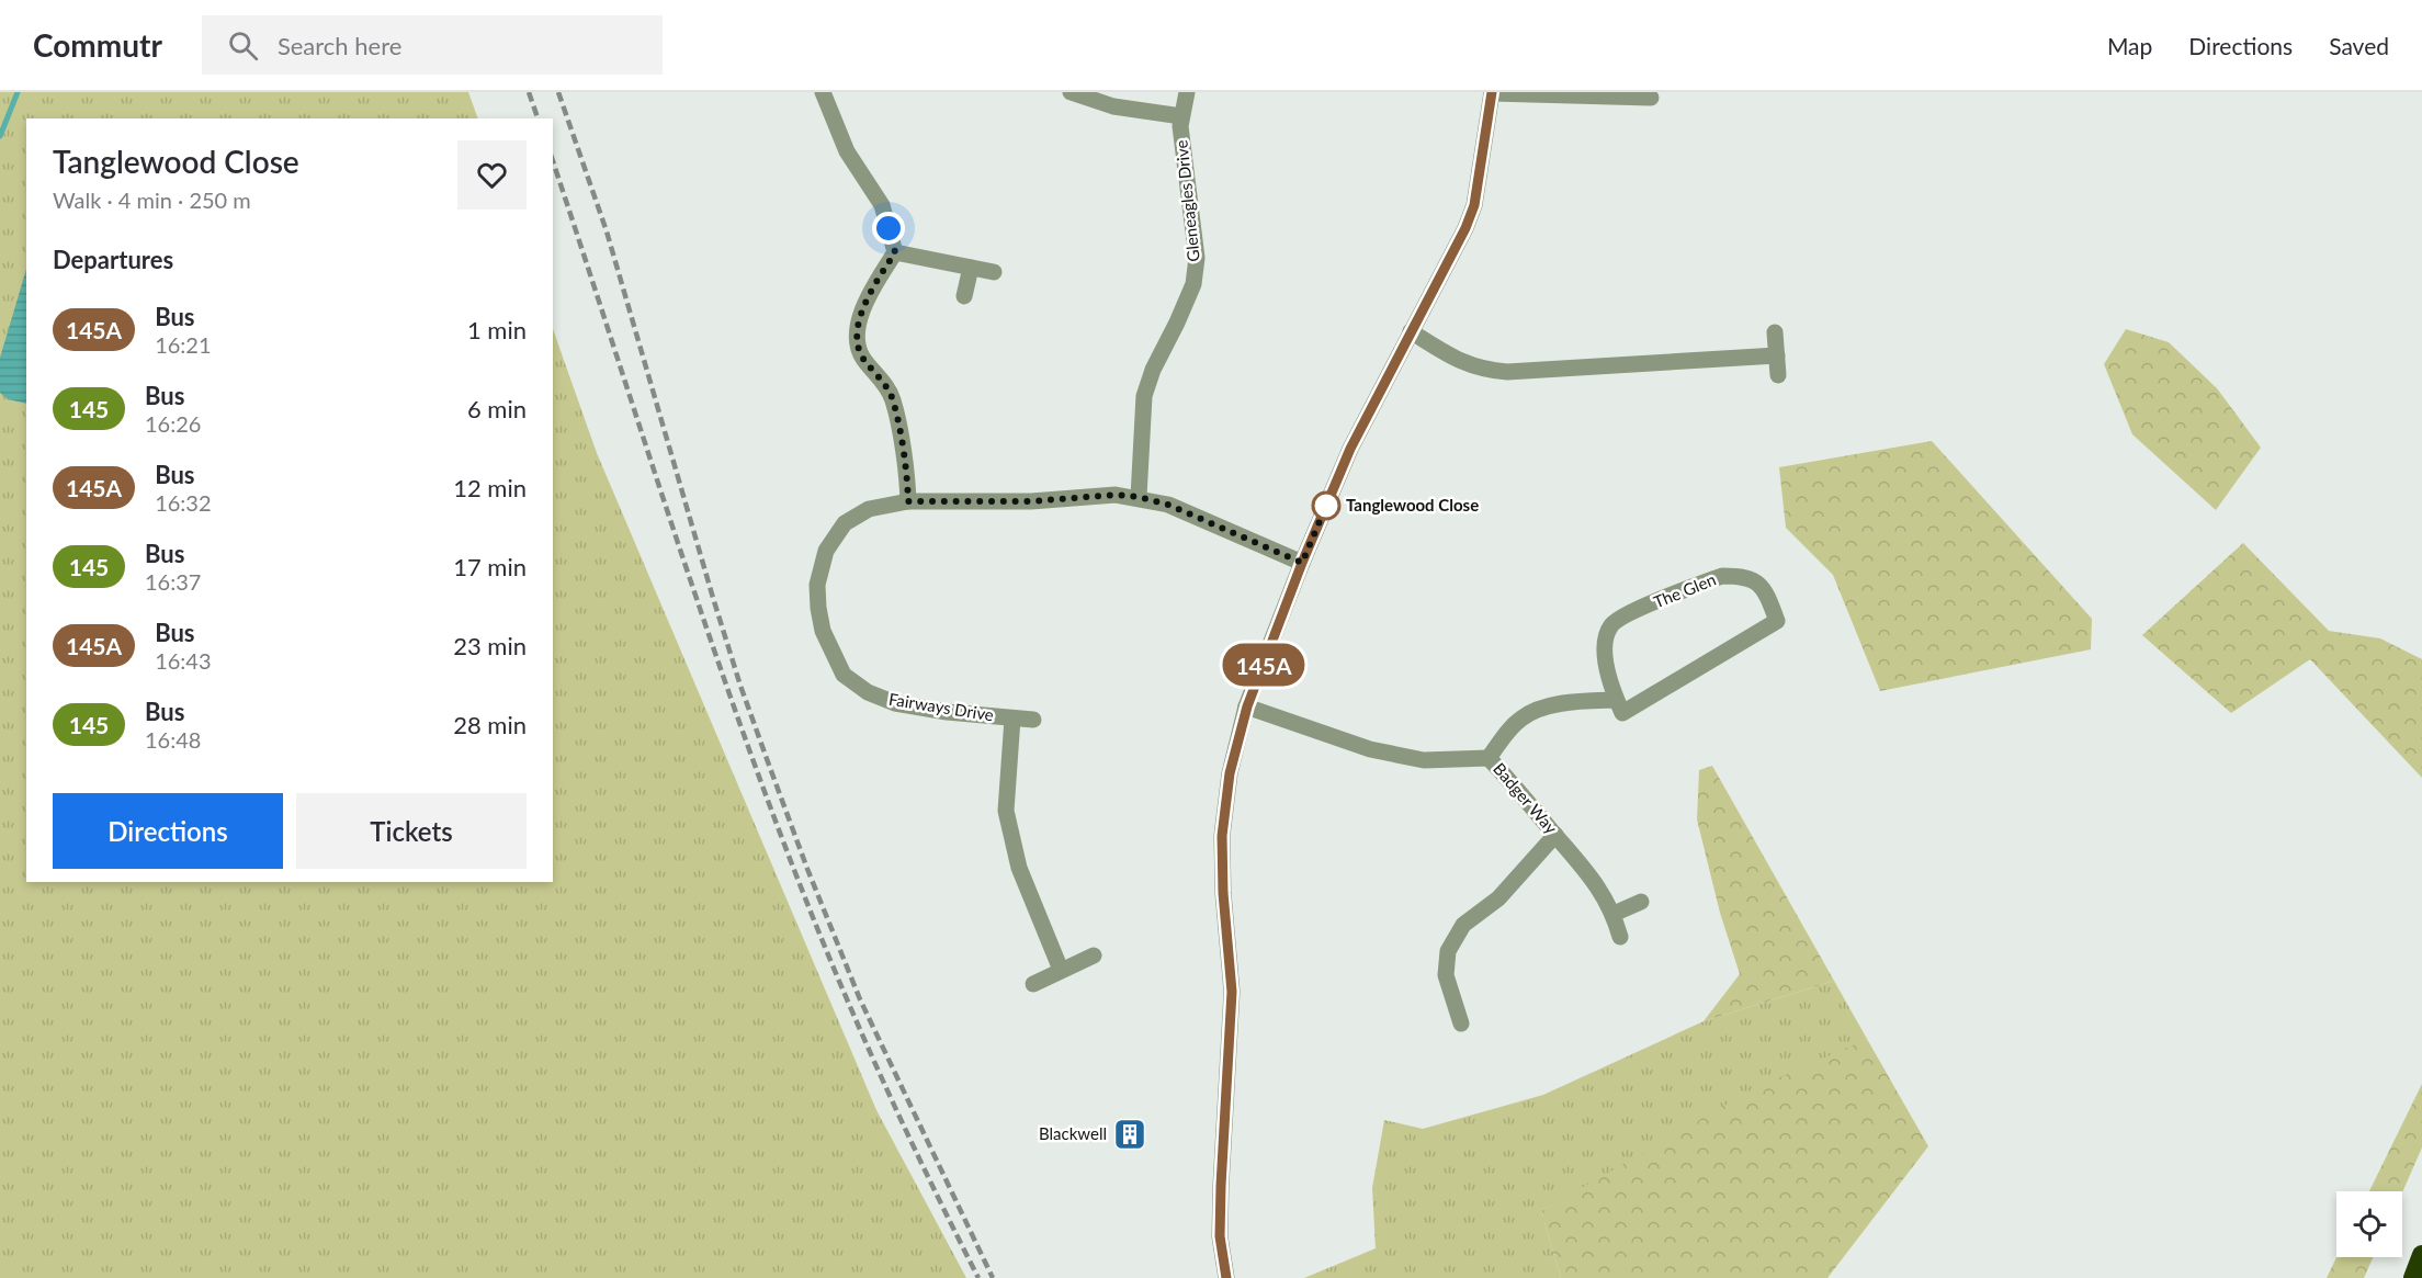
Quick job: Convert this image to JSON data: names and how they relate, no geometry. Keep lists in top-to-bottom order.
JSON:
{
  "streets": {
    "street": [
      "Gleneagles Drive",
      "The Glen",
      "Fairways Drive",
      "Badger Way"
    ]
  },
  "crossings": [
    ["Gleneagles Drive", "Fairways Drive"],
    ["The Glen", "Badger Way"]
  ],
  "places": {
    "other": ["Tanglewood Close"],
    "building": ["Blackwell"]
  },
  "lines": ["bus line 145A"],
  "page": {
    "header": "Commutr",
    "search": "Search here",
    "nav": ["Map", "Directions", "Saved"],
    "on_map": "145A",
    "heading": [
      ["Tanglewood Close", "Walk · 4 min · 250 m"],
      "Departures"
    ],
    "list": [
      {
        "mark": "145A",
        "name": "Bus",
        "note": "16:21",
        "value": "1 min"
      },
      {
        "mark": "145",
        "name": "Bus",
        "note": "16:26",
        "value": "6 min"
      },
      {
        "mark": "145A",
        "name": "Bus",
        "note": "16:32",
        "value": "12 min"
      },
      {
        "mark": "145",
        "name": "Bus",
        "note": "16:37",
        "value": "17 min"
      },
      {
        "mark": "145A",
        "name": "Bus",
        "note": "16:43",
        "value": "23 min"
      },
      {
        "mark": "145",
        "name": "Bus",
        "note": "16:48",
        "value": "28 min"
      }
    ],
    "buttons": ["Directions", "Tickets"]
  }
}
